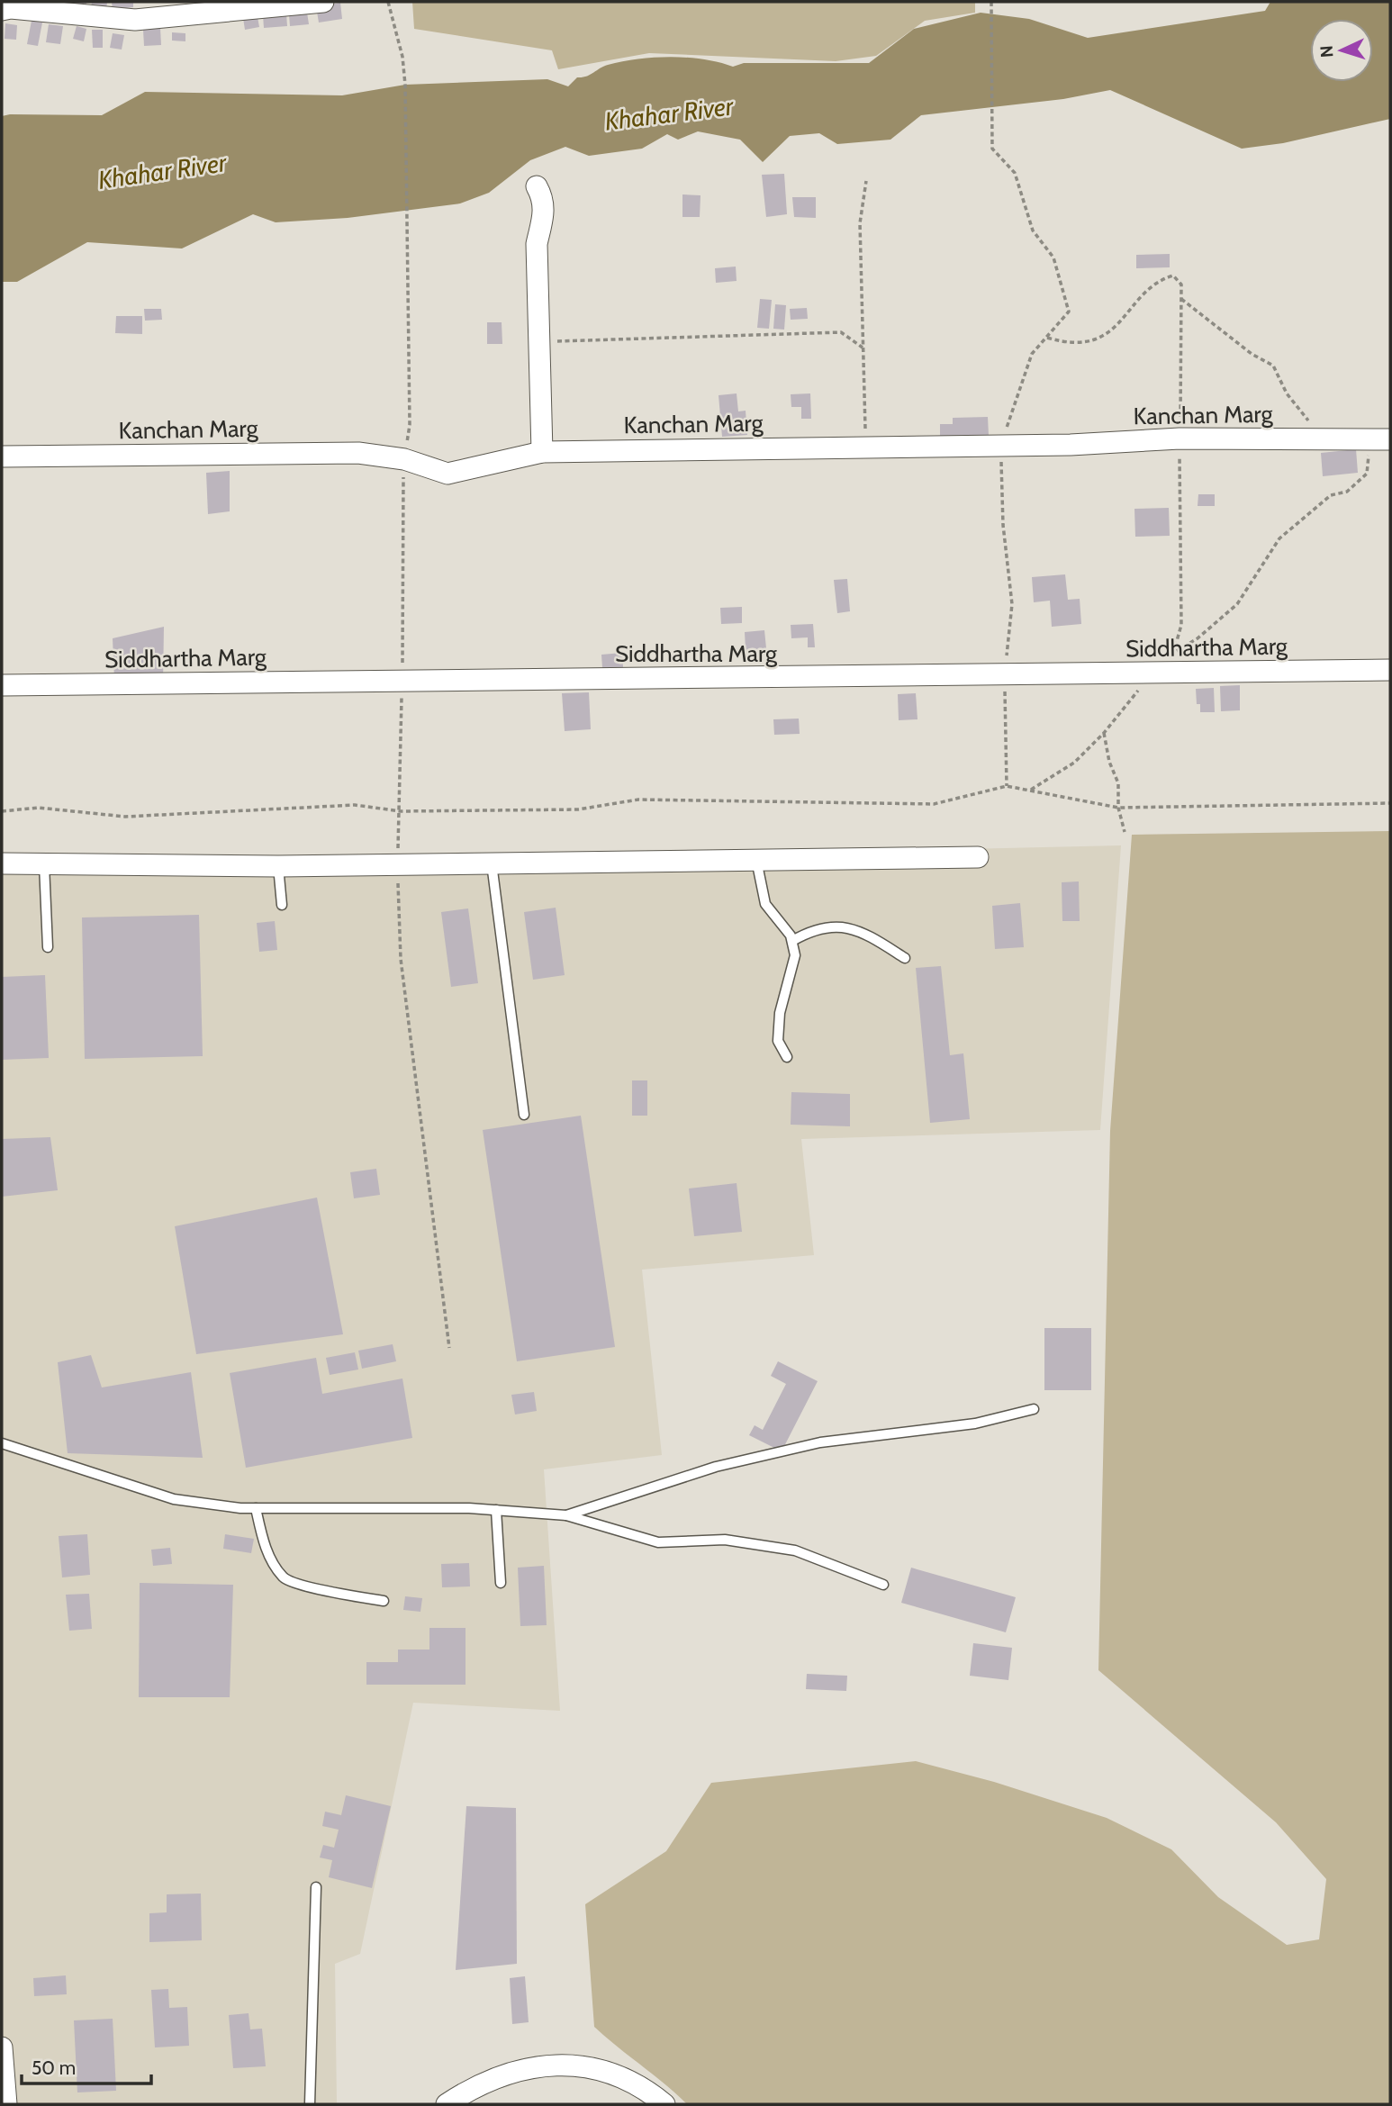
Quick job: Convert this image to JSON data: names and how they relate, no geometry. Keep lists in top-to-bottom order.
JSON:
{
  "streets": {
    "street": ["Kanchan Marg", "Siddhartha Marg"]
  },
  "water": ["Khahar River"],
  "scale_bar": "50 m",
  "north": "left"
}
